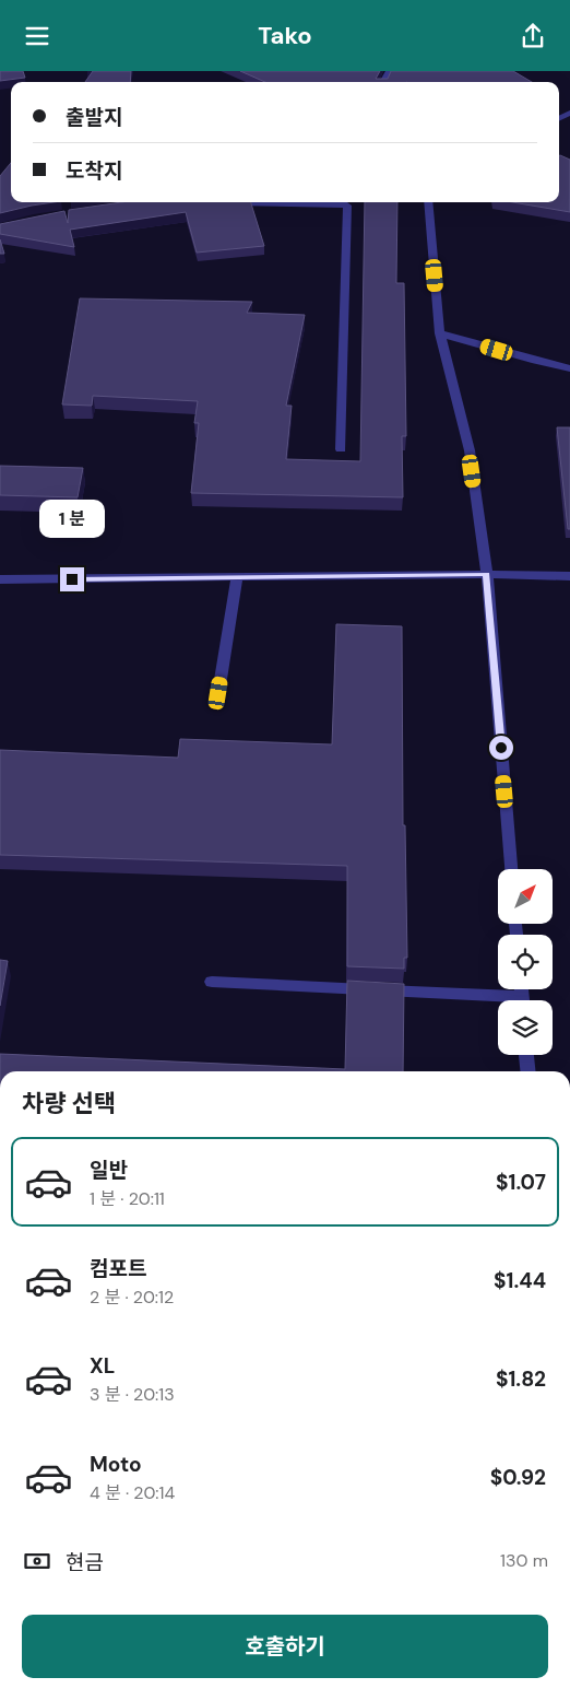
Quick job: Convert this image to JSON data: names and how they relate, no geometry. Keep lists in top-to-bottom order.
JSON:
{
  "north": "top right",
  "page": {
    "header": "Tako",
    "banner": ["출발지", "도착지"],
    "bubble": "1 분",
    "heading": "차량 선택",
    "list": [
      {
        "name": "일반",
        "note": "1 분 · 20:11",
        "value": "$1.07"
      },
      {
        "name": "컴포트",
        "note": "2 분 · 20:12",
        "value": "$1.44"
      },
      {
        "name": "XL",
        "note": "3 분 · 20:13",
        "value": "$1.82"
      },
      {
        "name": "Moto",
        "note": "4 분 · 20:14",
        "value": "$0.92"
      }
    ],
    "pay": ["현금", "130 m"],
    "buttons": "호출하기"
  }
}
